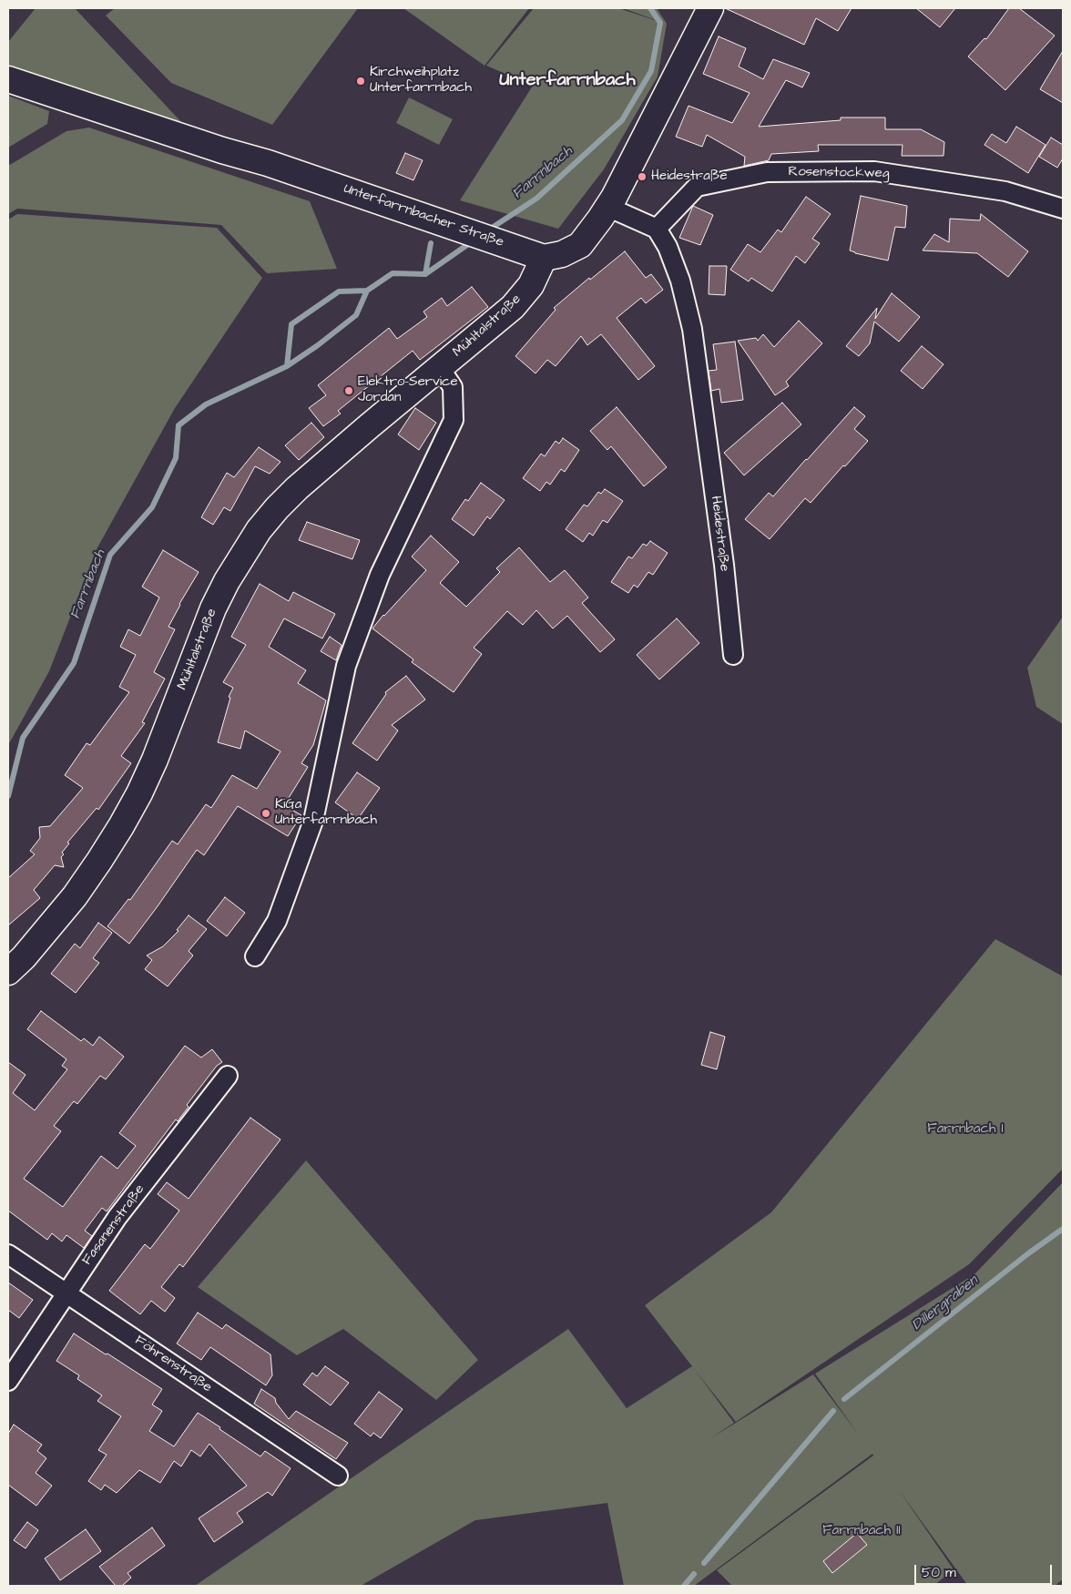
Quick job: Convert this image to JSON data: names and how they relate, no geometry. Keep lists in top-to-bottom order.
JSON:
{
  "streets": {
    "street": [
      "Rosenstockweg",
      "Unterfarrnbacher Straße",
      "Mühltalstraße",
      "Heidestraße",
      "Fasanenstraße",
      "Föhrenstraße"
    ]
  },
  "crossings": [
    ["Rosenstockweg", "Heidestraße"],
    ["Unterfarrnbacher Straße", "Mühltalstraße"],
    ["Fasanenstraße", "Föhrenstraße"]
  ],
  "districts": ["Unterfarrnbach"],
  "water": ["Farrnbach", "Dillergraben"],
  "parks": ["Farrnbach I", "Farrnbach II"],
  "places": [
    "Kirchweihplatz Unterfarrnbach",
    "Heidestraße",
    "Elektro-Service Jordan",
    "KiGa Unterfarrnbach"
  ],
  "scale_bar": "50 m"
}
